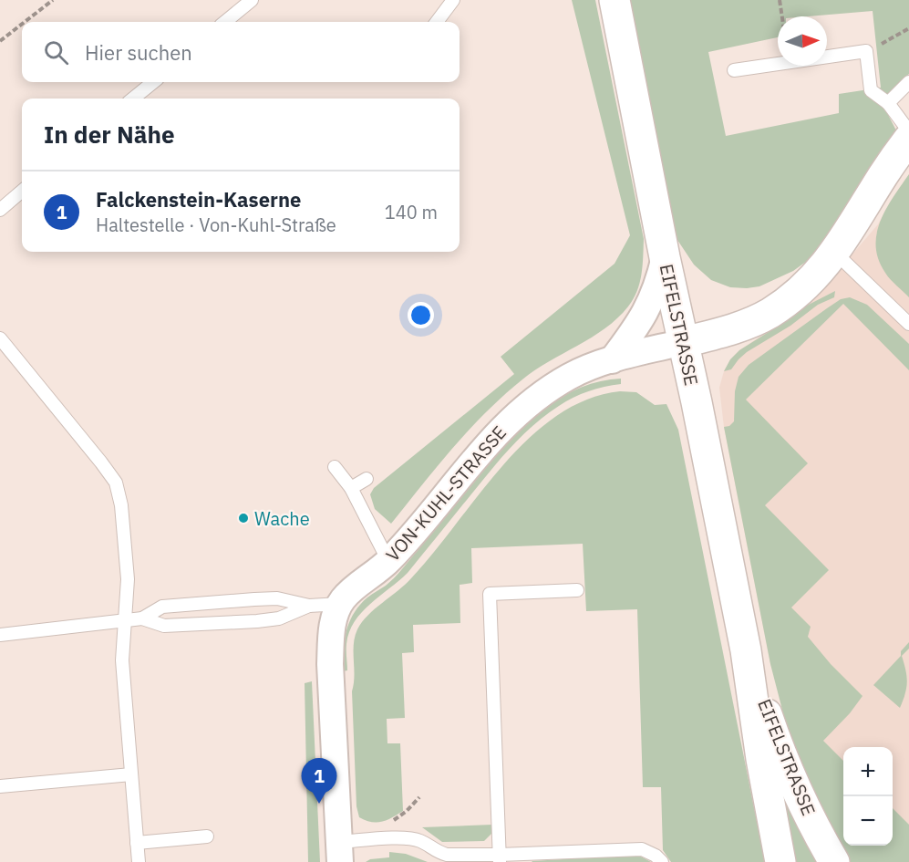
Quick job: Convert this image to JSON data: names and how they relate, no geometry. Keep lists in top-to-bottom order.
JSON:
{
  "streets": {
    "street": ["EIFELSTRASSE", "VON-KUHL-STRASSE"]
  },
  "crossings": [
    ["EIFELSTRASSE", "VON-KUHL-STRASSE"]
  ],
  "places": ["Wache"],
  "north": "right",
  "page": {
    "search": "Hier suchen",
    "heading": "In der Nähe",
    "list": [
      {
        "mark": "1",
        "name": "Falckenstein-Kaserne",
        "note": "Haltestelle · Von-Kuhl-Straße",
        "value": "140 m"
      }
    ],
    "map_buttons": ["+", "−"],
    "pins": "1"
  }
}
